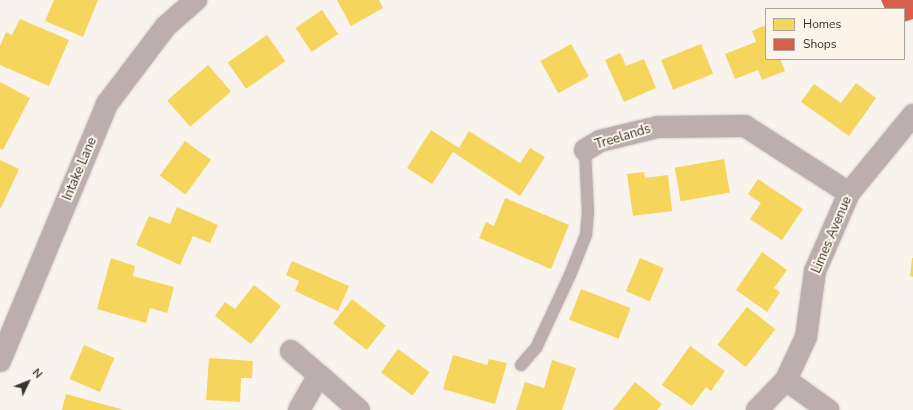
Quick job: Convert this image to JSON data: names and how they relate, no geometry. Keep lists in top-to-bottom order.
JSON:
{
  "streets": {
    "street": ["Treelands", "Intake Lane", "Limes Avenue"]
  },
  "crossings": [
    ["Treelands", "Limes Avenue"]
  ],
  "legend": ["Homes", "Shops"],
  "north": "top right"
}
